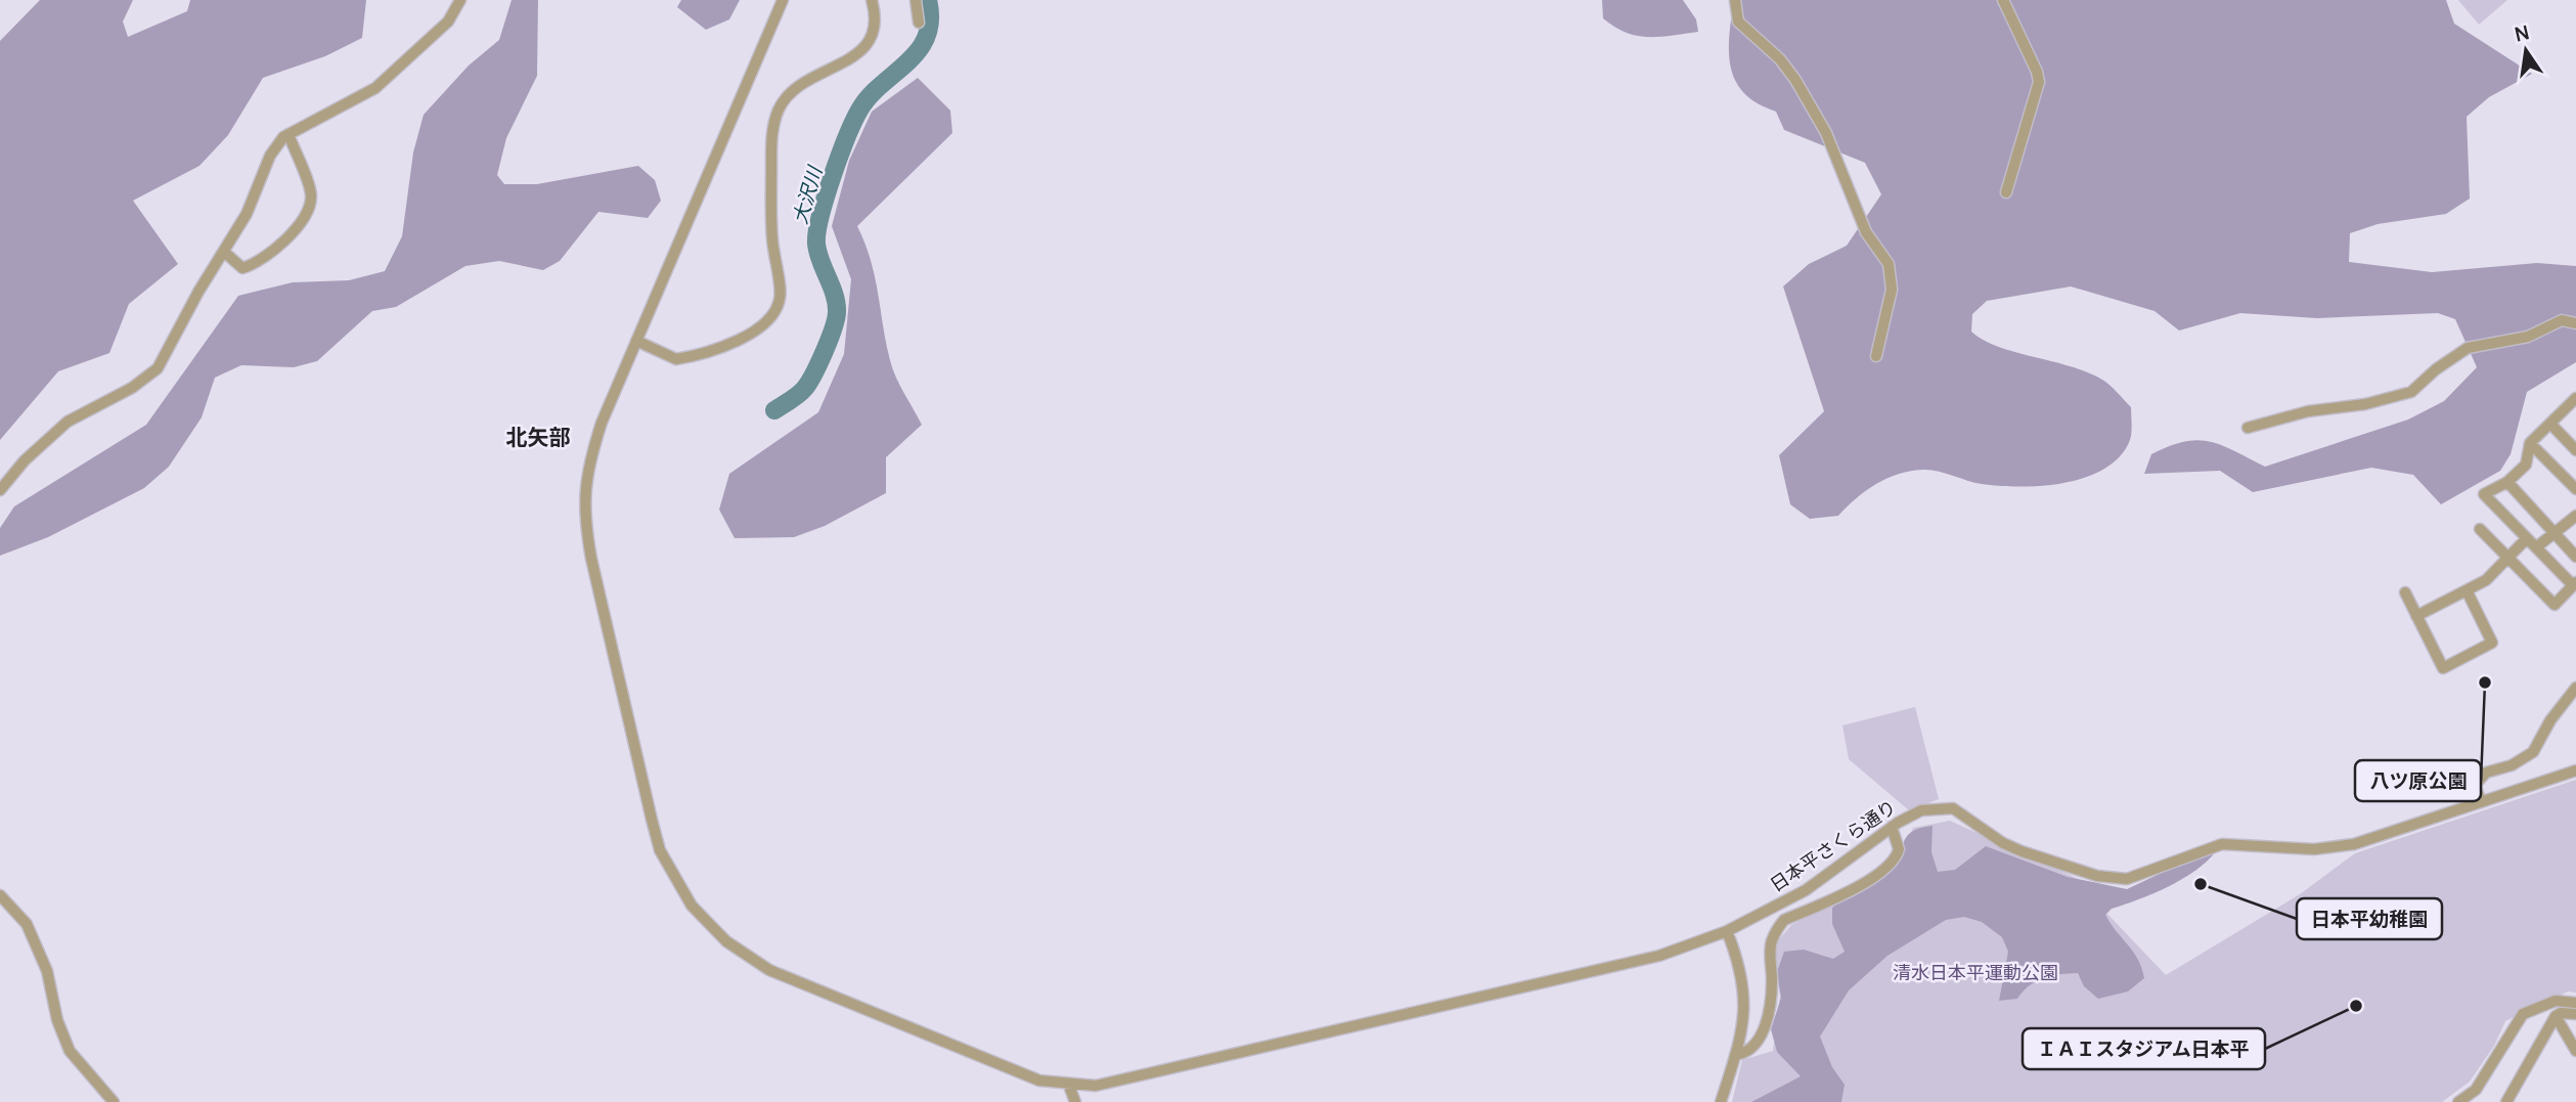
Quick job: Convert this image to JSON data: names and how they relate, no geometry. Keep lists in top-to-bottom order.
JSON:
{
  "streets": {
    "street": ["日本平さくら通り"]
  },
  "districts": ["北矢部"],
  "water": ["大沢川"],
  "parks": ["清水日本平運動公園"],
  "places": ["八ツ原公園", "日本平幼稚園", "ＩＡＩスタジアム日本平"],
  "north": "top"
}
